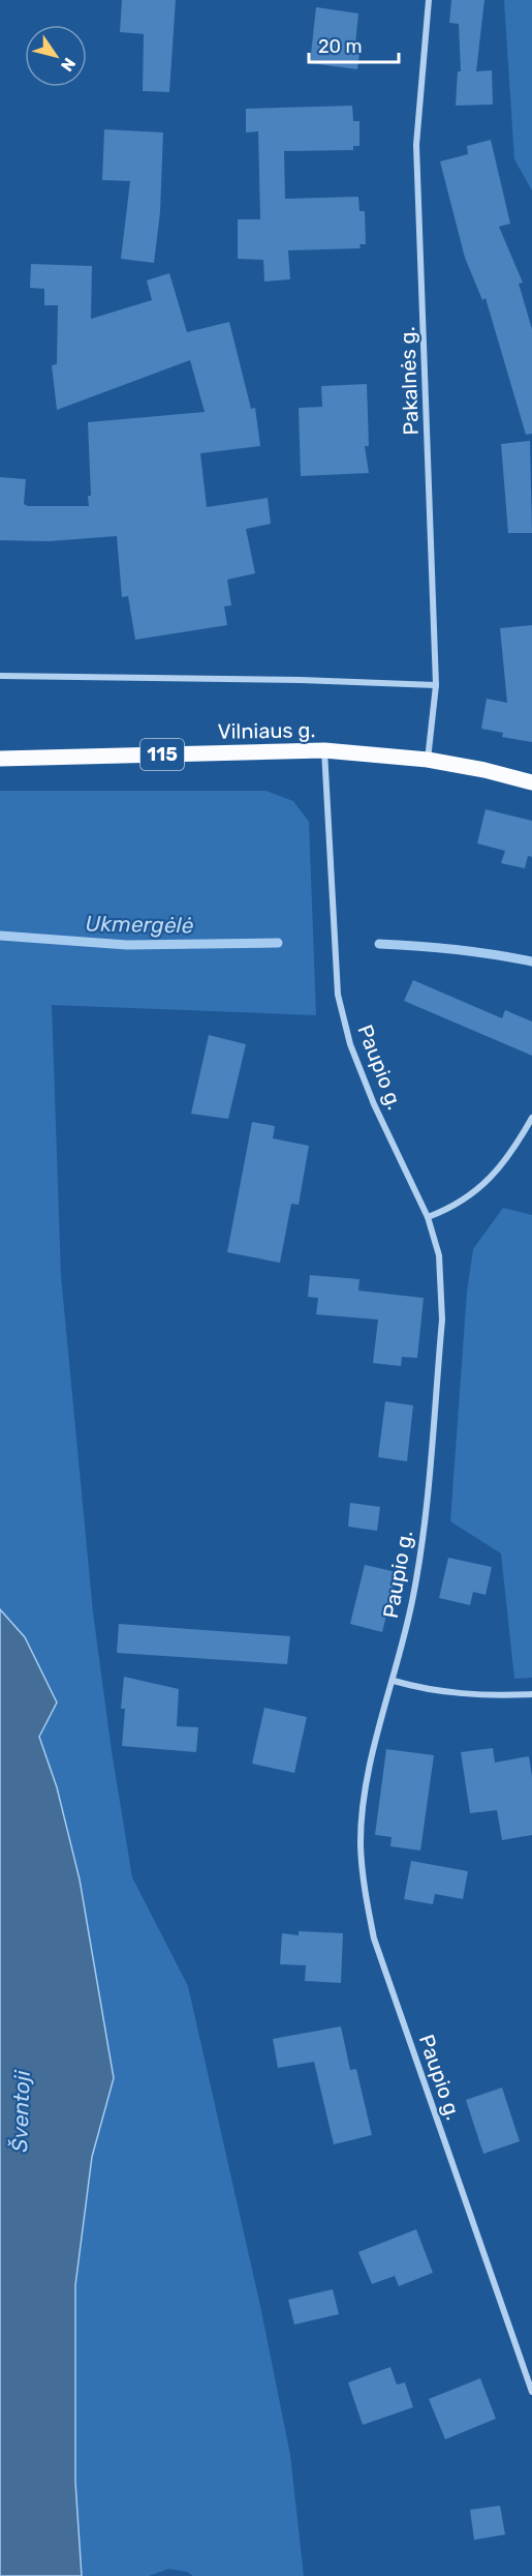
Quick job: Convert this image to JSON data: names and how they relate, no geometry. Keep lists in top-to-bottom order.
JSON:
{
  "streets": {
    "main road": ["Vilniaus g.", "115"],
    "street": ["Pakalnės g.", "Paupio g."]
  },
  "crossings": [
    ["Pakalnės g.", "Vilniaus g."],
    ["Vilniaus g.", "Paupio g."]
  ],
  "water": ["Ukmergėlė", "Šventoji"],
  "scale_bar": "20 m",
  "north": "bottom right"
}
